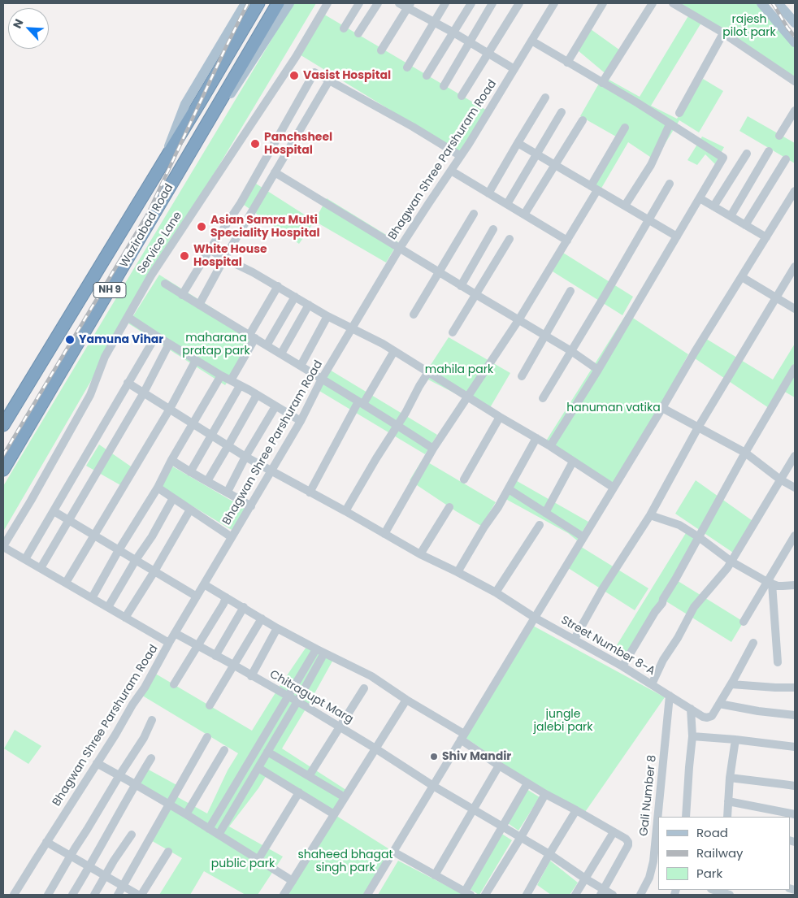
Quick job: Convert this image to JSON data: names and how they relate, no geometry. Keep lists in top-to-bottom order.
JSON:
{
  "streets": {
    "highway": ["Wazirabad Road", "NH 9"],
    "street": [
      "Bhagwan Shree Parshuram Road",
      "Service Lane",
      "Street Number 8-A",
      "Chitragupt Marg",
      "Gali Number 8"
    ]
  },
  "crossings": [
    ["Bhagwan Shree Parshuram Road", "Street Number 8-A"],
    ["Bhagwan Shree Parshuram Road", "Chitragupt Marg"],
    ["Street Number 8-A", "Gali Number 8"]
  ],
  "parks": [
    "rajesh pilot park",
    "maharana pratap park",
    "mahila park",
    "hanuman vatika",
    "jungle jalebi park",
    "shaheed bhagat singh park",
    "public park"
  ],
  "places": [
    "Vasist Hospital",
    "Panchsheel Hospital",
    "Asian Samra Multi Speciality Hospital",
    "White House Hospital",
    "Yamuna Vihar",
    "Shiv Mandir"
  ],
  "legend": ["Road", "Railway", "Park"],
  "north": "top left"
}
